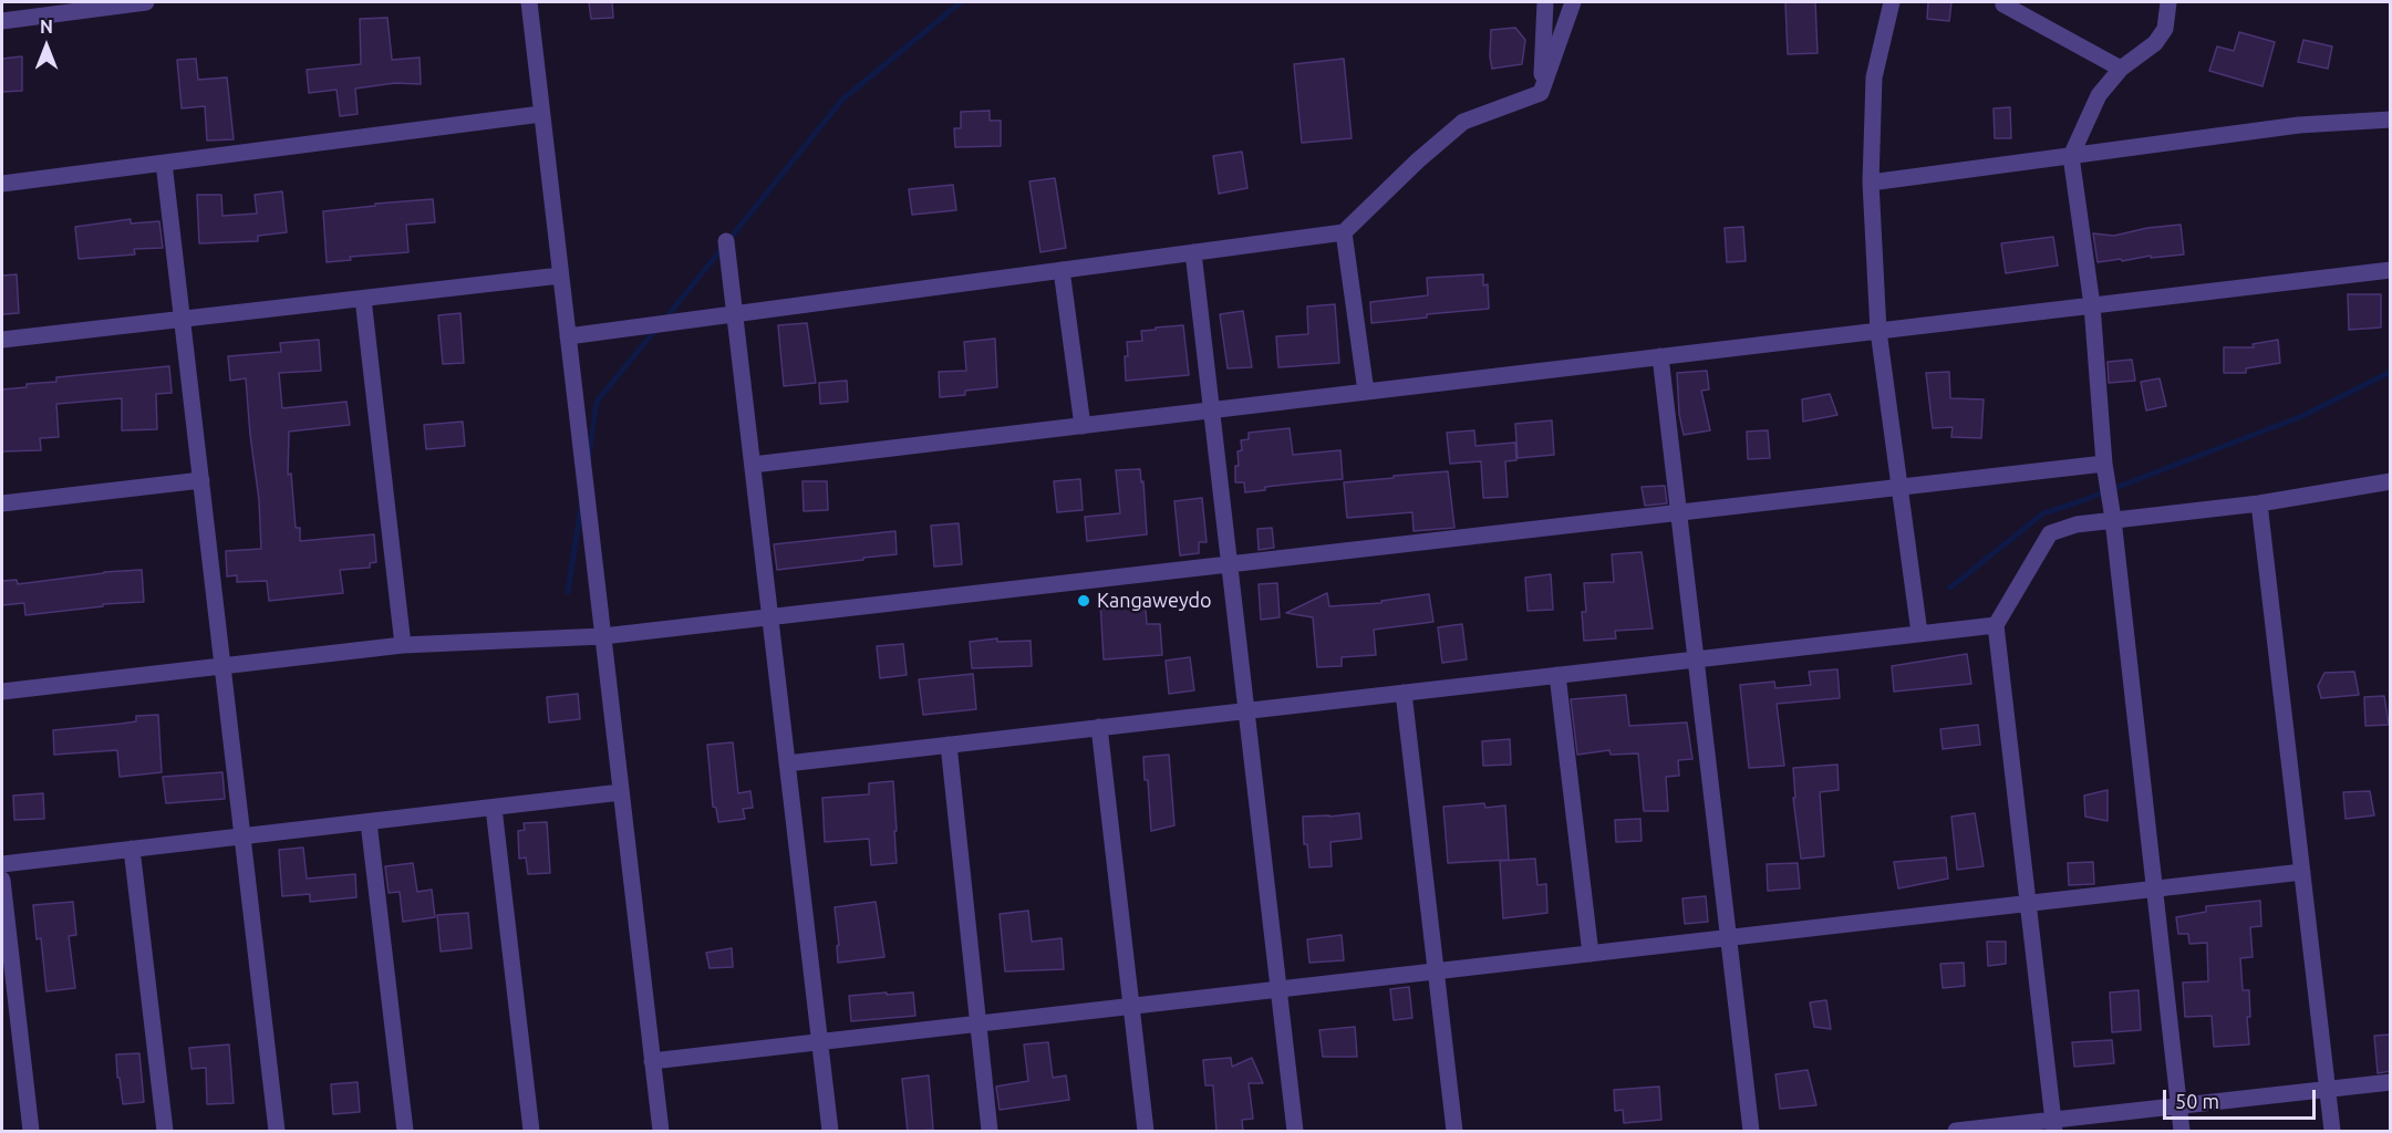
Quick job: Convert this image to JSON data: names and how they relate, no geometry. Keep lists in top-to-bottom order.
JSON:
{
  "places": ["Kangaweydo"],
  "scale_bar": "50 m",
  "north": "top"
}
